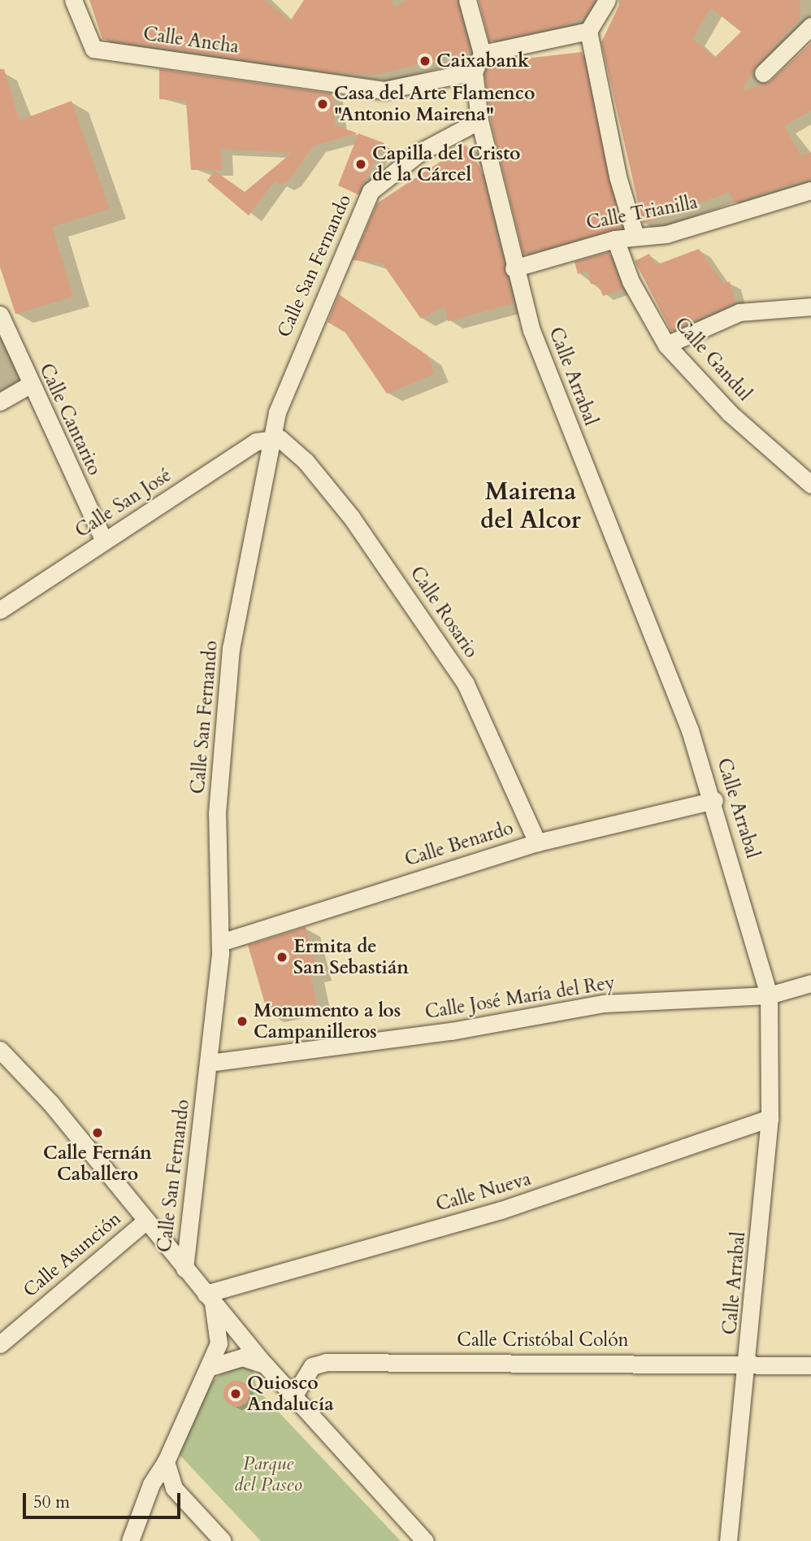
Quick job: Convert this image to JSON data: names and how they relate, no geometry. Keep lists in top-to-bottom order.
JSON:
{
  "streets": {
    "street": [
      "Calle Ancha",
      "Calle Trianilla",
      "Calle San Fernando",
      "Calle Gandul",
      "Calle Arrabal",
      "Calle Cantarito",
      "Calle San José",
      "Calle Rosario",
      "Calle Benardo",
      "Calle José María del Rey",
      "Calle Nueva",
      "Calle Asunción",
      "Calle Cristóbal Colón"
    ]
  },
  "crossings": [
    ["Calle Ancha", "Calle Arrabal"],
    ["Calle Trianilla", "Calle Gandul"],
    ["Calle Trianilla", "Calle Arrabal"],
    ["Calle San Fernando", "Calle Arrabal"],
    ["Calle San Fernando", "Calle San José"],
    ["Calle San Fernando", "Calle Rosario"],
    ["Calle San Fernando", "Calle Benardo"],
    ["Calle San Fernando", "Calle José María del Rey"],
    ["Calle Arrabal", "Calle Benardo"],
    ["Calle Arrabal", "Calle José María del Rey"],
    ["Calle Arrabal", "Calle Nueva"],
    ["Calle Arrabal", "Calle Cristóbal Colón"],
    ["Calle Cantarito", "Calle San José"],
    ["Calle San José", "Calle Rosario"],
    ["Calle Rosario", "Calle Benardo"]
  ],
  "districts": ["Mairena del Alcor"],
  "parks": ["Parque del Paseo"],
  "places": [
    "Caixabank",
    "Casa del Arte Flamenco \"Antonio Mairena\"",
    "Capilla del Cristo de la Cárcel",
    "Ermita de San Sebastián",
    "Monumento a los Campanilleros",
    "Calle Fernán Caballero",
    "Quiosco Andalucía"
  ],
  "scale_bar": "50 m"
}
